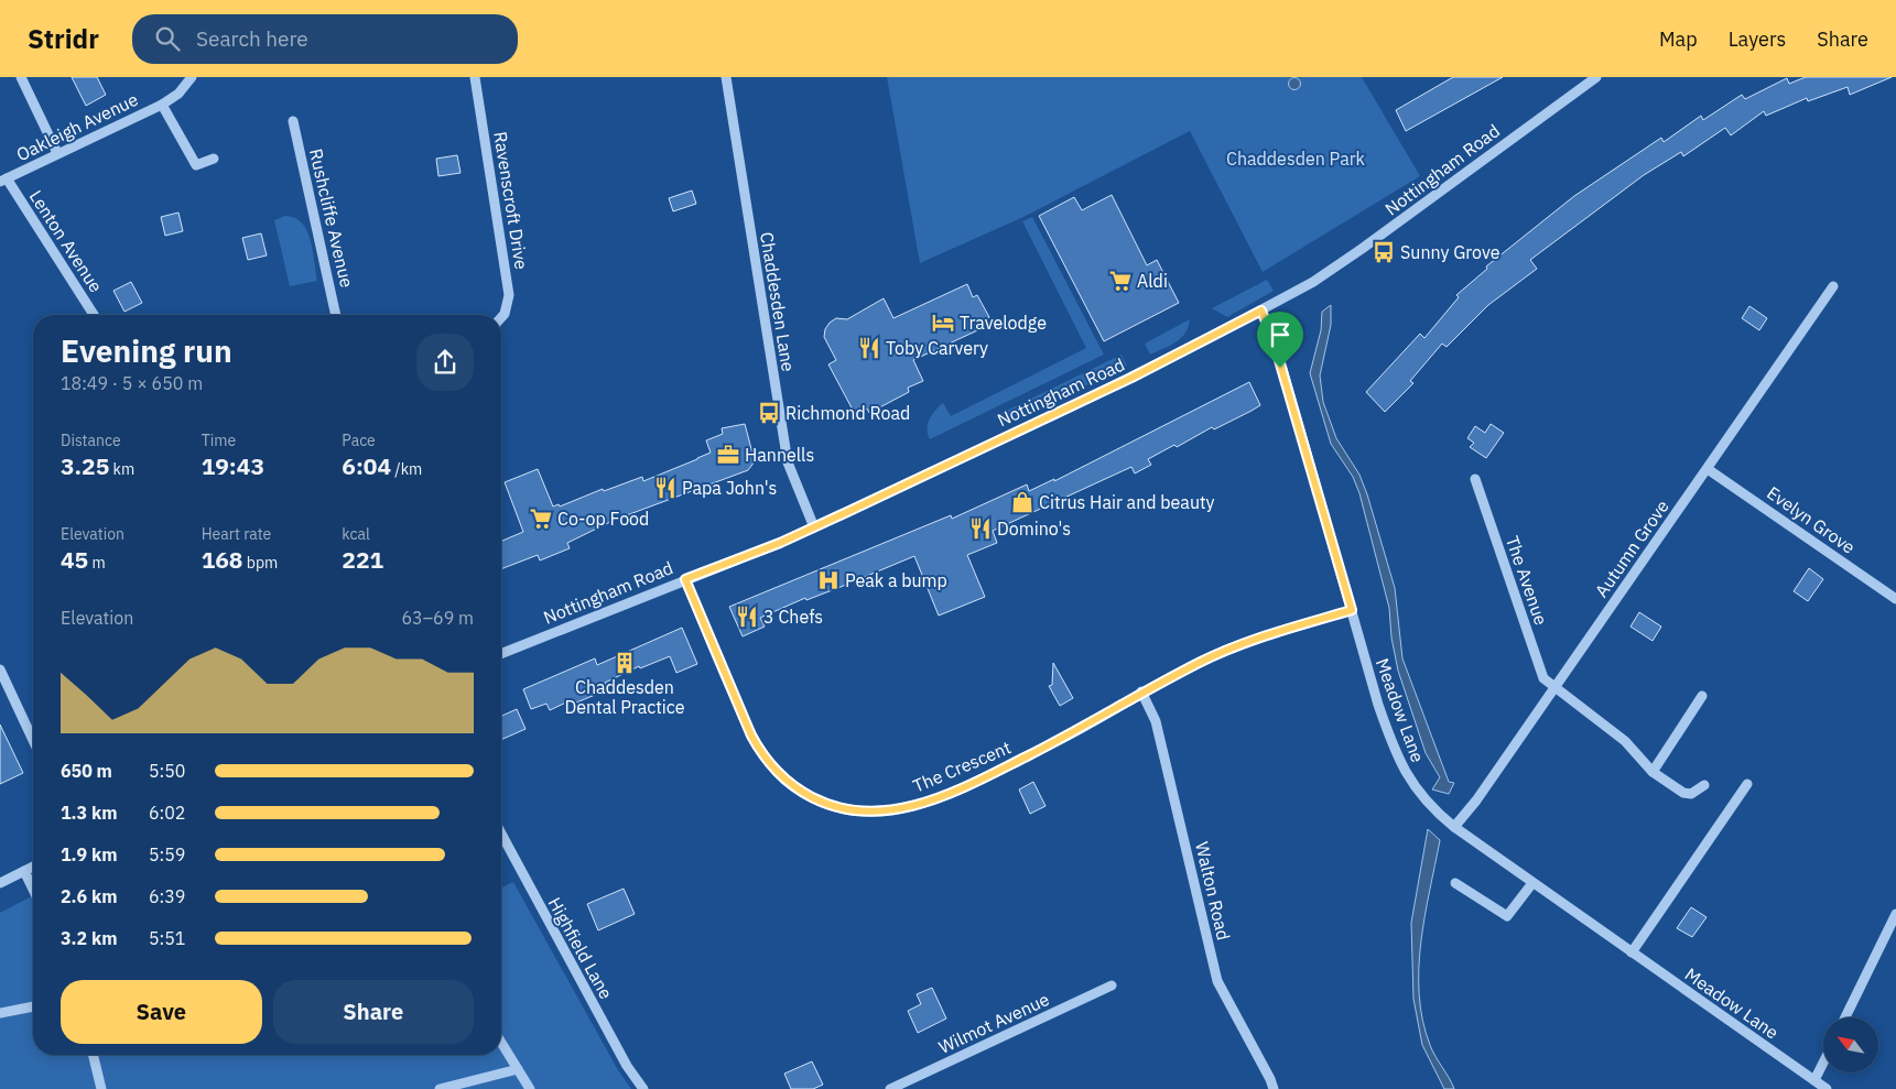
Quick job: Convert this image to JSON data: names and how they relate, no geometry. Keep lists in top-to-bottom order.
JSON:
{
  "streets": {
    "street": [
      "Oakleigh Avenue",
      "Nottingham Road",
      "Ravenscroft Drive",
      "Rushcliffe Avenue",
      "Lenton Avenue",
      "Chaddesden Lane",
      "Evelyn Grove",
      "Autumn Grove",
      "The Avenue",
      "Meadow Lane",
      "The Crescent",
      "Walton Road",
      "Highfield Lane",
      "Wilmot Avenue"
    ]
  },
  "crossings": [
    ["Oakleigh Avenue", "Lenton Avenue"],
    ["Nottingham Road", "Chaddesden Lane"],
    ["Nottingham Road", "Meadow Lane"],
    ["Nottingham Road", "The Crescent"],
    ["Evelyn Grove", "Autumn Grove"],
    ["Autumn Grove", "The Avenue"],
    ["Autumn Grove", "Meadow Lane"],
    ["Meadow Lane", "The Crescent"],
    ["The Crescent", "Walton Road"]
  ],
  "parks": ["Chaddesden Park"],
  "places": {
    "bus stop": ["Sunny Grove", "Richmond Road"],
    "supermarket": ["Aldi", "Co-op Food"],
    "hotel": ["Travelodge"],
    "restaurant": [
      "Toby Carvery",
      "Papa John's",
      "Domino's",
      "3 Chefs"
    ],
    "office": ["Hannells"],
    "shop": ["Citrus Hair and beauty"],
    "hospital": ["Peak a bump"],
    "building": ["Chaddesden Dental Practice"]
  },
  "north": "top left",
  "page": {
    "header": "Stridr",
    "search": "Search here",
    "nav": ["Map", "Layers", "Share"],
    "heading": ["Evening run", "18:49 · 5 × 650 m"],
    "stats": [
      ["Distance", "3.25 km"],
      ["Time", "19:43"],
      ["Pace", "6:04 /km"],
      ["Elevation", "45 m"],
      ["Heart rate", "168 bpm"],
      ["kcal", "221"]
    ],
    "chart": ["Elevation", "63–69 m"],
    "list": [
      {
        "name": "650 m",
        "note": "5:50"
      },
      {
        "name": "1.3 km",
        "note": "6:02"
      },
      {
        "name": "1.9 km",
        "note": "5:59"
      },
      {
        "name": "2.6 km",
        "note": "6:39"
      },
      {
        "name": "3.2 km",
        "note": "5:51"
      }
    ],
    "buttons": ["Save", "Share"]
  }
}
